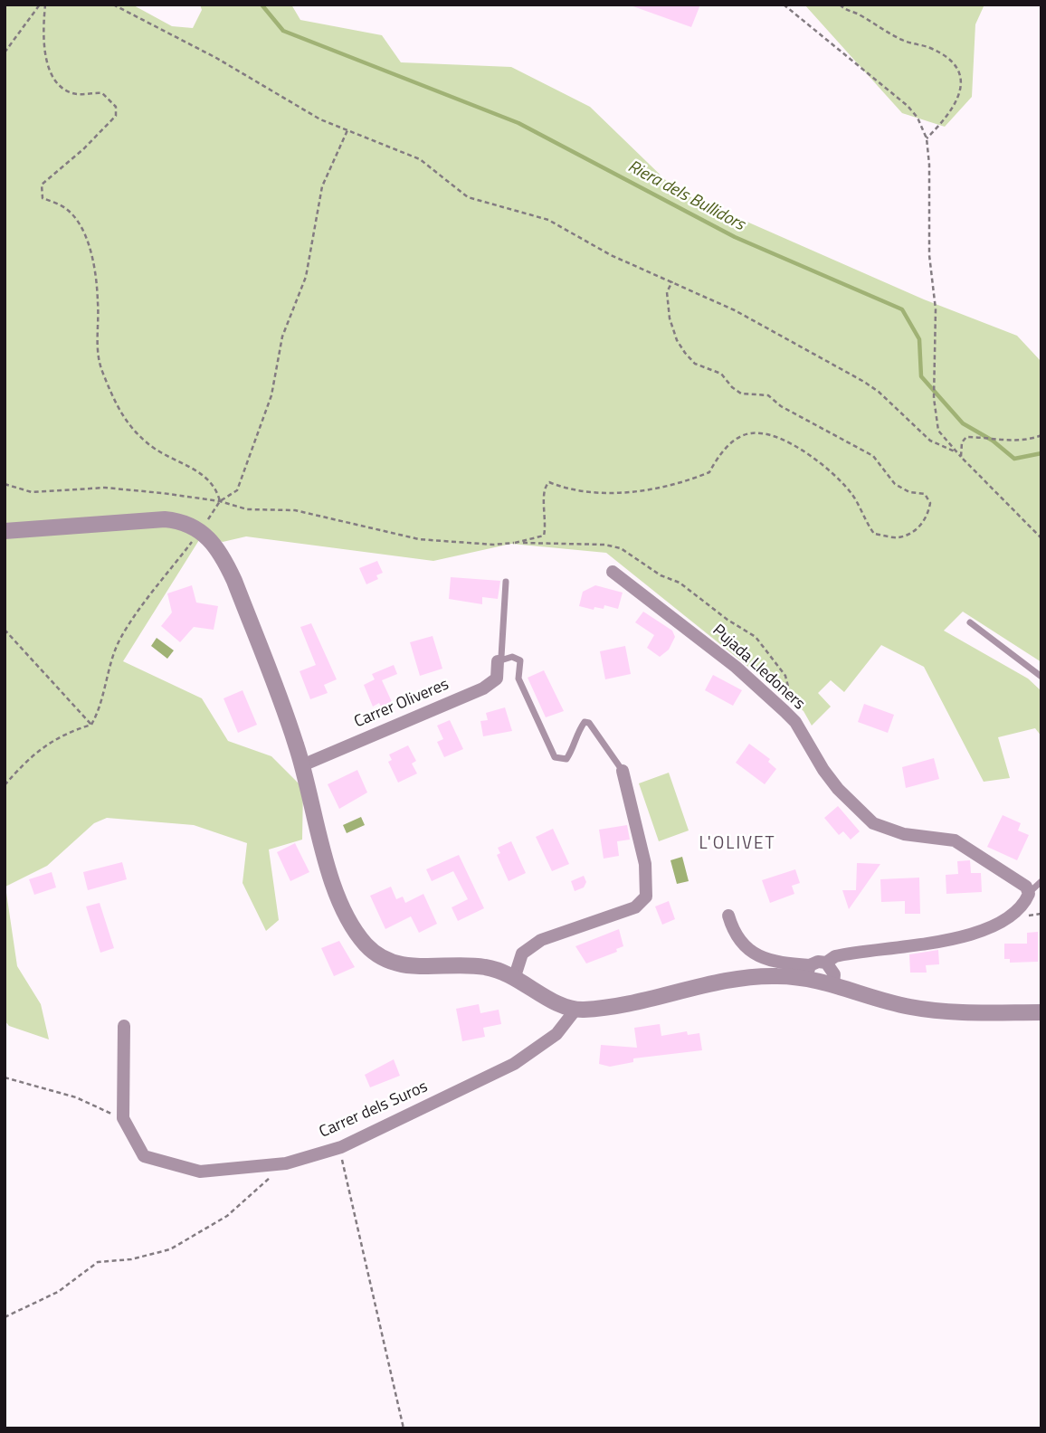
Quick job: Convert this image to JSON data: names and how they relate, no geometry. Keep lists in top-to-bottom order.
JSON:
{
  "streets": {
    "street": ["Pujada Lledoners", "Carrer Oliveres", "Carrer dels Suros"]
  },
  "districts": ["L'OLIVET"],
  "water": ["Riera dels Bullidors"]
}
